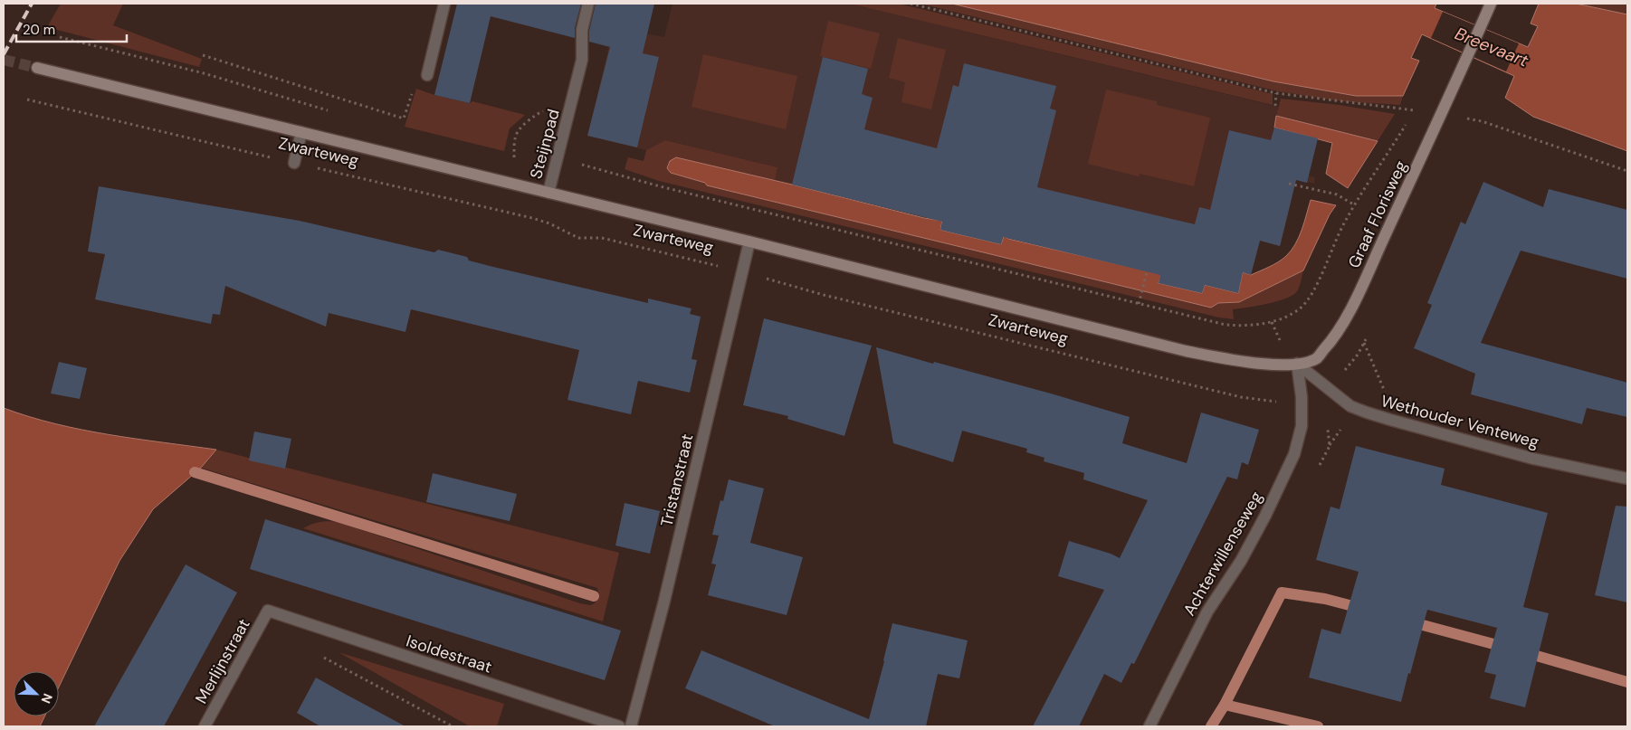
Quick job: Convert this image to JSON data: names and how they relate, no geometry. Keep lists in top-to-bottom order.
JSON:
{
  "streets": {
    "main road": ["Zwarteweg", "Graaf Florisweg"],
    "street": [
      "Steijnpad",
      "Wethouder Venteweg",
      "Tristanstraat",
      "Achterwillenseweg",
      "Isoldestraat",
      "Merlijnstraat"
    ]
  },
  "crossings": [
    ["Steijnpad", "Zwarteweg"],
    ["Zwarteweg", "Graaf Florisweg"],
    ["Zwarteweg", "Wethouder Venteweg"],
    ["Zwarteweg", "Tristanstraat"],
    ["Zwarteweg", "Achterwillenseweg"],
    ["Graaf Florisweg", "Wethouder Venteweg"],
    ["Graaf Florisweg", "Achterwillenseweg"],
    ["Wethouder Venteweg", "Achterwillenseweg"],
    ["Isoldestraat", "Merlijnstraat"]
  ],
  "water": ["Breevaart"],
  "scale_bar": "20 m",
  "north": "bottom right"
}
